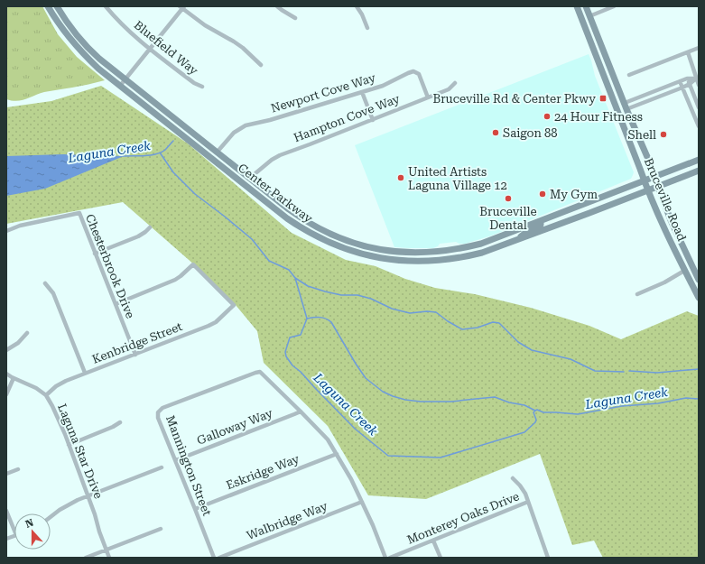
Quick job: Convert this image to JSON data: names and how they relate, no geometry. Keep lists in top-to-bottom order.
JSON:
{
  "streets": {
    "main road": ["Center Parkway", "Bruceville Road"],
    "street": [
      "Bluefield Way",
      "Newport Cove Way",
      "Hampton Cove Way",
      "Chesterbrook Drive",
      "Kenbridge Street",
      "Galloway Way",
      "Laguna Star Drive",
      "Mannington Street",
      "Eskridge Way",
      "Monterey Oaks Drive",
      "Walbridge Way"
    ]
  },
  "crossings": [
    ["Newport Cove Way", "Hampton Cove Way"],
    ["Newport Cove Way", "Center Parkway"],
    ["Hampton Cove Way", "Center Parkway"],
    ["Center Parkway", "Bruceville Road"],
    ["Chesterbrook Drive", "Kenbridge Street"],
    ["Kenbridge Street", "Laguna Star Drive"],
    ["Galloway Way", "Mannington Street"],
    ["Mannington Street", "Eskridge Way"],
    ["Mannington Street", "Walbridge Way"]
  ],
  "water": ["Laguna Creek"],
  "places": {
    "transit": ["Bruceville Rd & Center Pkwy"],
    "other": [
      "24 Hour Fitness",
      "Saigon 88",
      "Shell",
      "United Artists Laguna Village 12",
      "My Gym",
      "Bruceville Dental"
    ]
  },
  "north": "top"
}
